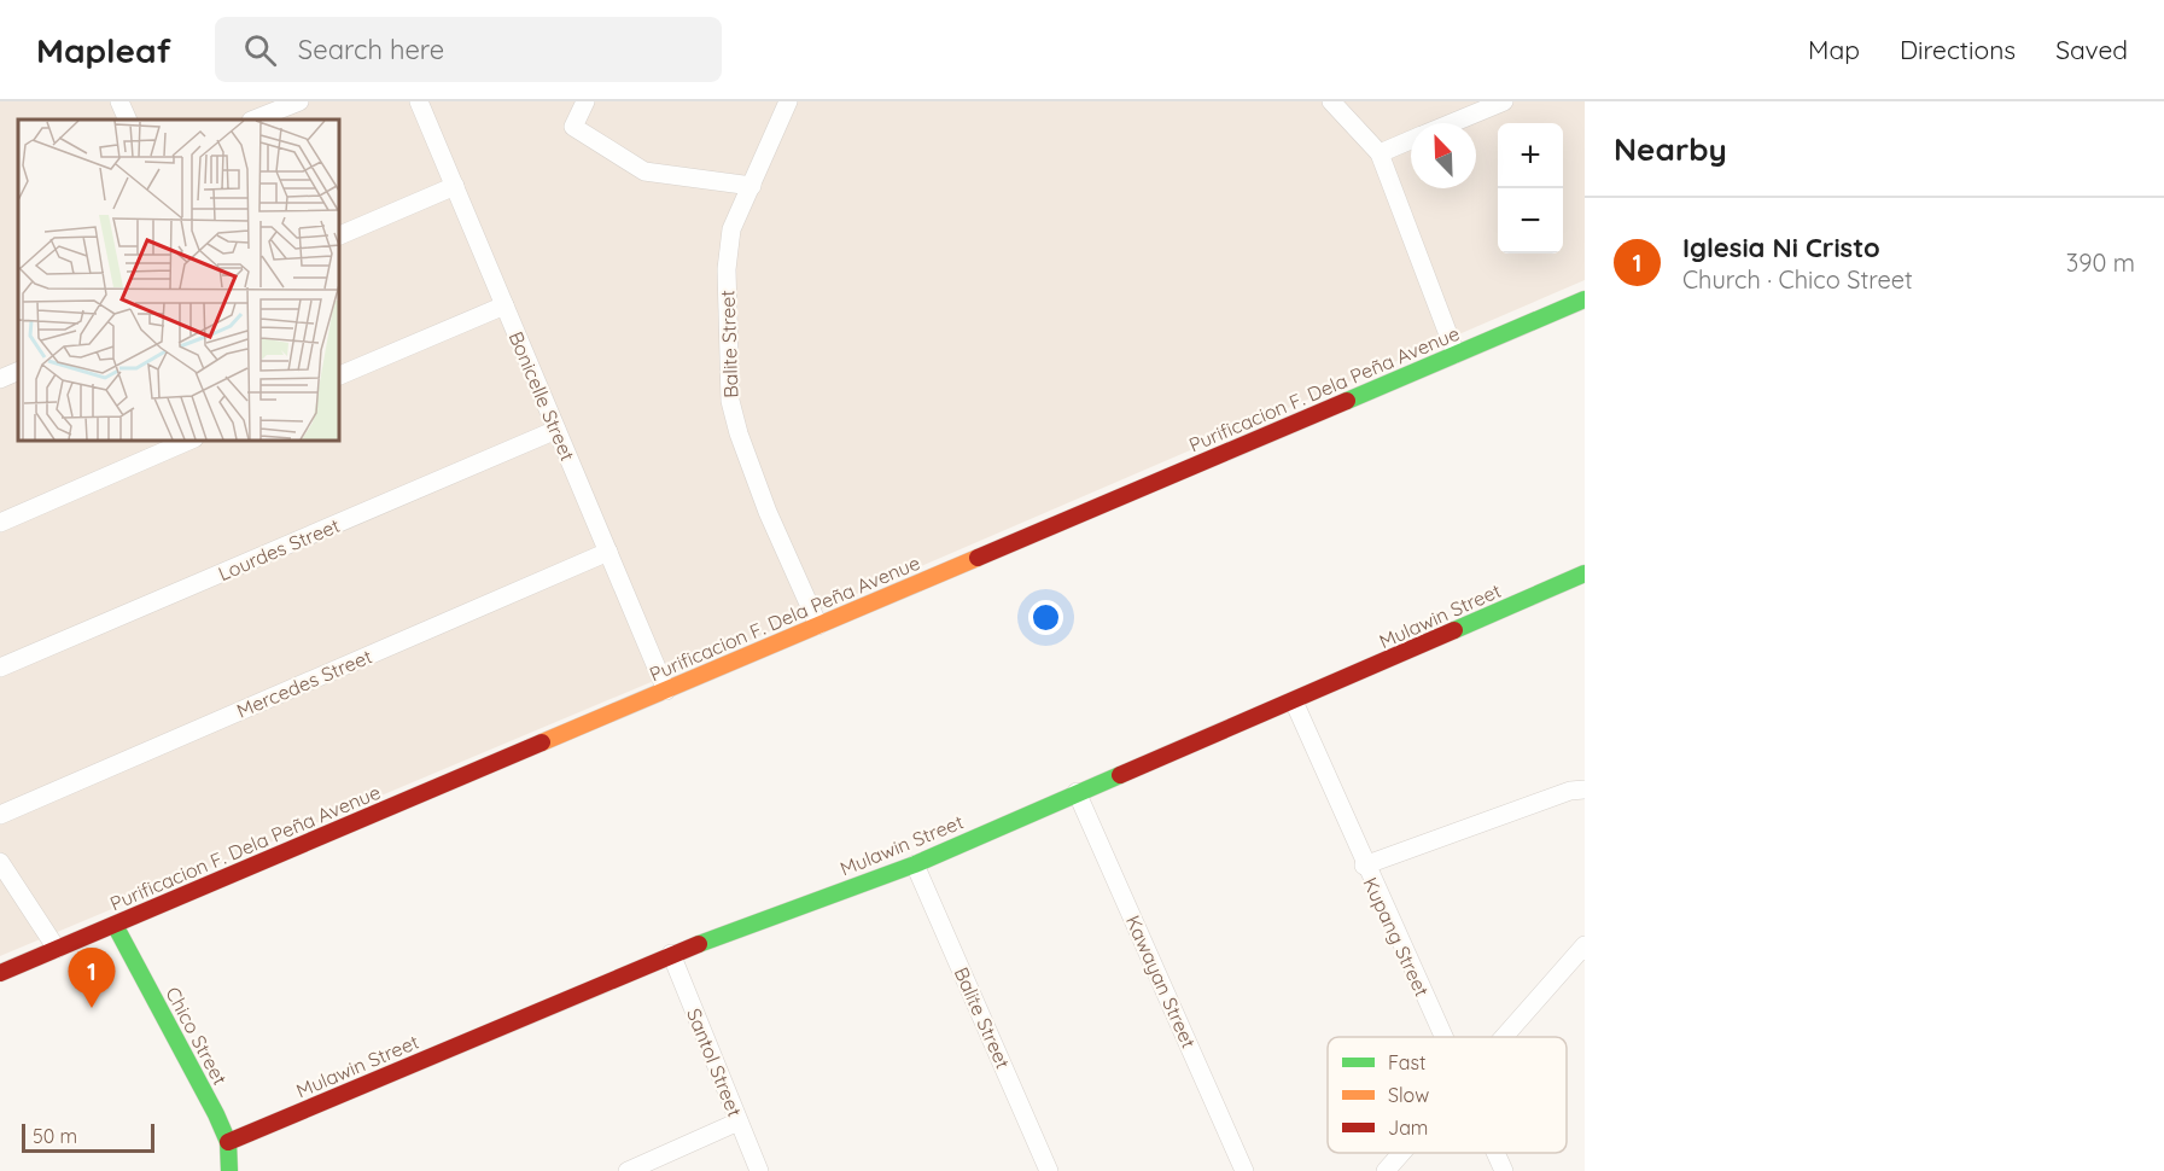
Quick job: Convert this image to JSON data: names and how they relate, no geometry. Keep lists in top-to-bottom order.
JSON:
{
  "streets": {
    "street": [
      "Balite Street",
      "Purificacion F. Dela Peña Avenue",
      "Bonicelle Street",
      "Lourdes Street",
      "Mulawin Street",
      "Mercedes Street",
      "Kupang Street",
      "Kawayan Street",
      "Chico Street",
      "Santol Street"
    ]
  },
  "crossings": [
    ["Balite Street", "Purificacion F. Dela Peña Avenue"],
    ["Balite Street", "Mulawin Street"],
    ["Purificacion F. Dela Peña Avenue", "Bonicelle Street"],
    ["Purificacion F. Dela Peña Avenue", "Chico Street"],
    ["Bonicelle Street", "Lourdes Street"],
    ["Bonicelle Street", "Mercedes Street"],
    ["Mulawin Street", "Kupang Street"],
    ["Mulawin Street", "Kawayan Street"],
    ["Mulawin Street", "Chico Street"],
    ["Mulawin Street", "Santol Street"]
  ],
  "legend": ["Fast", "Slow", "Jam"],
  "scale_bar": "50 m",
  "north": "top left",
  "page": {
    "header": "Mapleaf",
    "search": "Search here",
    "nav": ["Map", "Directions", "Saved"],
    "heading": "Nearby",
    "map_buttons": ["+", "−"],
    "list": [
      {
        "mark": "1",
        "name": "Iglesia Ni Cristo",
        "note": "Church · Chico Street",
        "value": "390 m"
      }
    ],
    "pins": "1",
    "scale": "50 m"
  }
}
